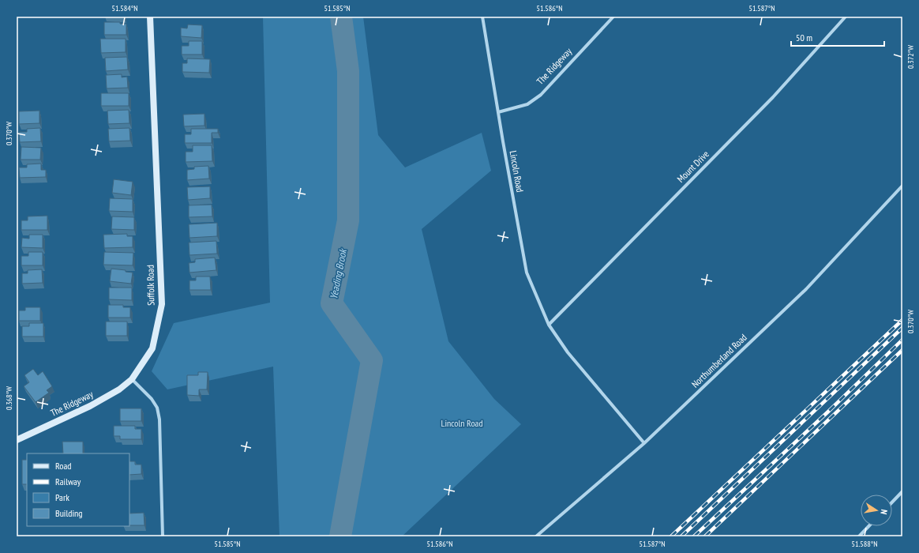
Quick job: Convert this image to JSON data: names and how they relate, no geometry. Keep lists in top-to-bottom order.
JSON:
{
  "streets": {
    "street": [
      "The Ridgeway",
      "Mount Drive",
      "Lincoln Road",
      "Suffolk Road",
      "Northumberland Road"
    ]
  },
  "crossings": [
    ["The Ridgeway", "Lincoln Road"],
    ["The Ridgeway", "Suffolk Road"],
    ["Mount Drive", "Lincoln Road"],
    ["Lincoln Road", "Northumberland Road"]
  ],
  "water": ["Yeading Brook"],
  "parks": ["Lincoln Road"],
  "legend": [
    "Road",
    "Railway",
    "Park",
    "Building"
  ],
  "scale_bar": "50 m",
  "north": "right",
  "coordinates": [
    "51.584°N",
    "51.585°N",
    "51.586°N",
    "51.587°N",
    "0.372°W",
    "0.370°W",
    "0.368°W",
    "51.588°N"
  ]
}
